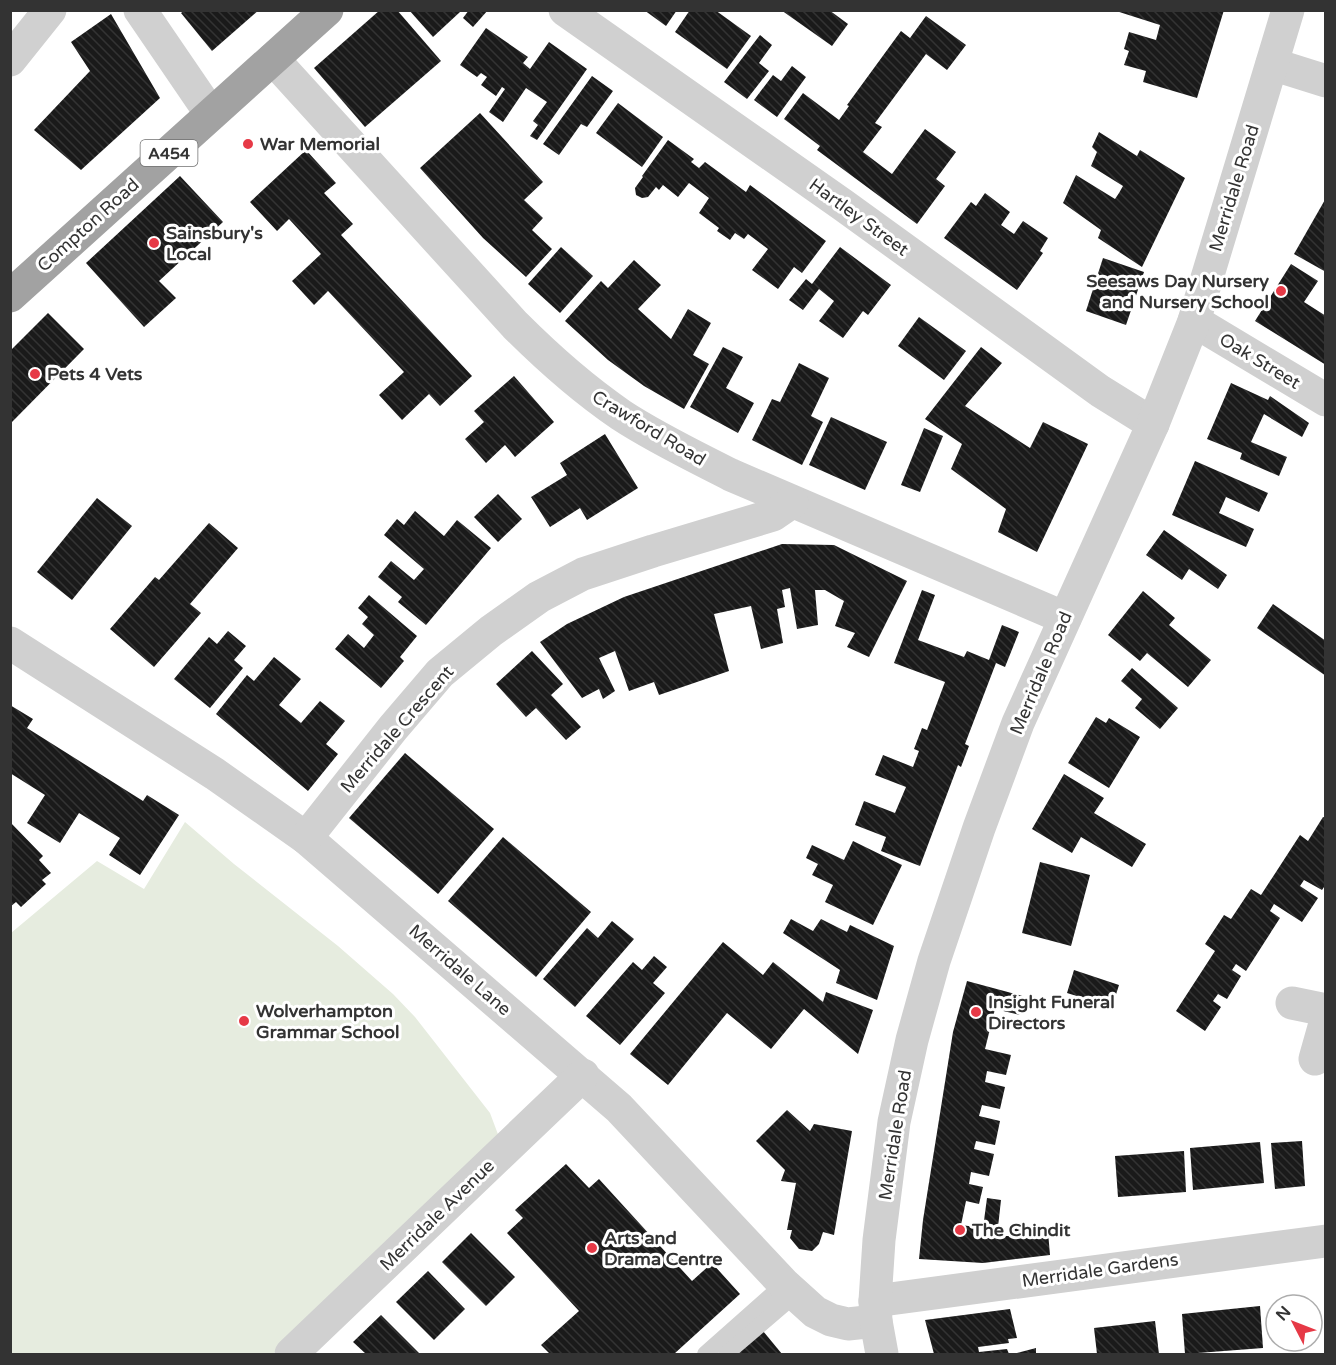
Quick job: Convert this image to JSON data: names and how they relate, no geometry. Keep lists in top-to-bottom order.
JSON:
{
  "streets": {
    "highway": ["A454", "Compton Road"],
    "street": [
      "Merridale Road",
      "Hartley Street",
      "Oak Street",
      "Crawford Road",
      "Merridale Crescent",
      "Merridale Lane",
      "Merridale Avenue",
      "Merridale Gardens"
    ]
  },
  "crossings": [
    ["Merridale Road", "Hartley Street"],
    ["Merridale Road", "Oak Street"],
    ["Merridale Road", "Crawford Road"],
    ["Merridale Road", "Merridale Lane"],
    ["Merridale Road", "Merridale Gardens"],
    ["Compton Road", "Crawford Road"],
    ["Crawford Road", "Merridale Crescent"],
    ["Merridale Crescent", "Merridale Lane"],
    ["Merridale Lane", "Merridale Avenue"],
    ["Merridale Lane", "Merridale Gardens"]
  ],
  "places": [
    "War Memorial",
    "Sainsbury's Local",
    "Seesaws Day Nursery and Nursery School",
    "Pets 4 Vets",
    "Insight Funeral Directors",
    "Wolverhampton Grammar School",
    "The Chindit",
    "Arts and Drama Centre"
  ],
  "north": "top left"
}
